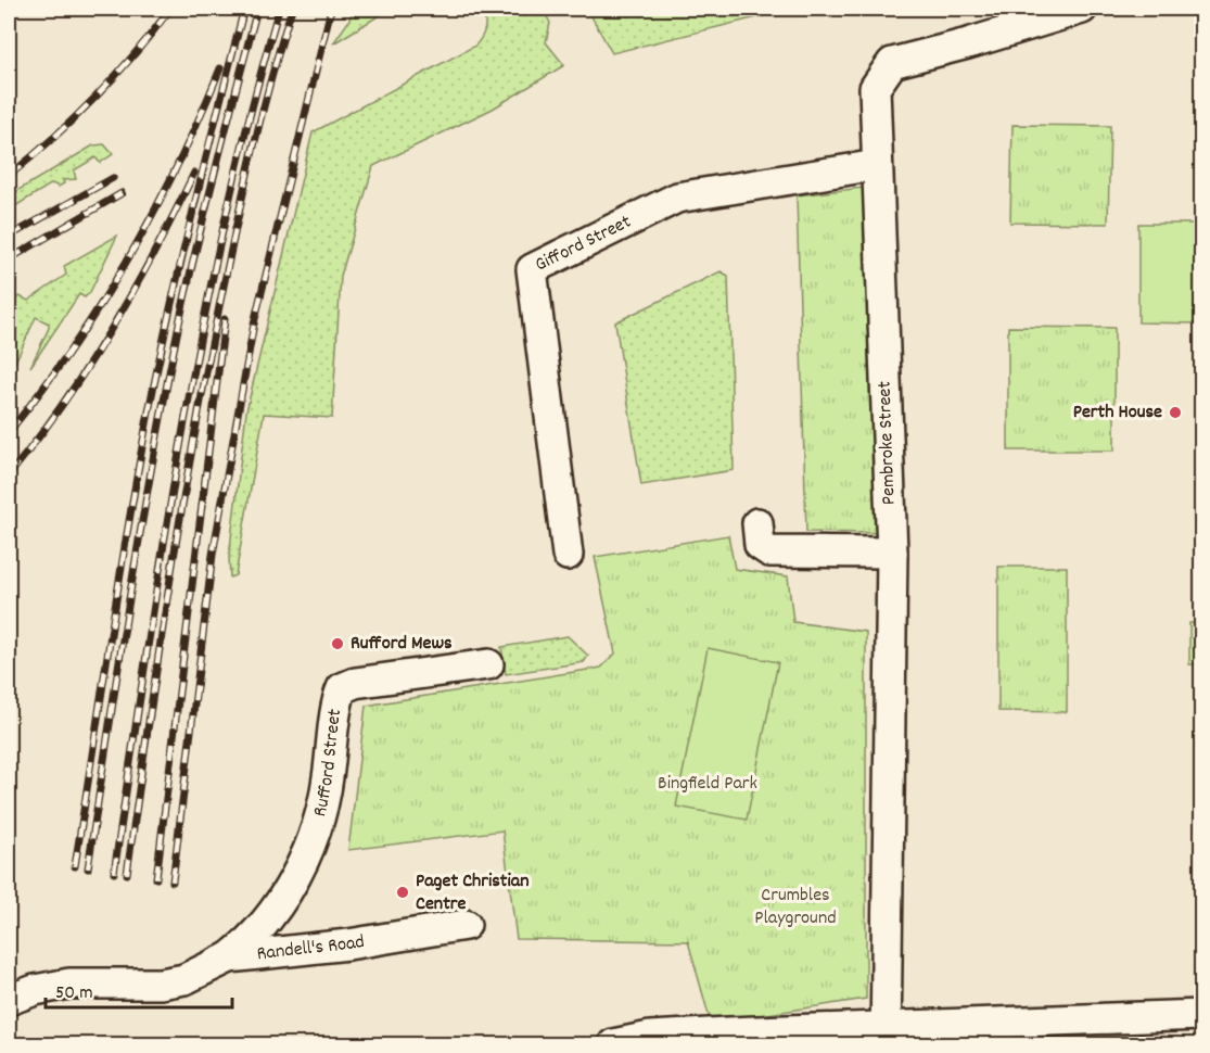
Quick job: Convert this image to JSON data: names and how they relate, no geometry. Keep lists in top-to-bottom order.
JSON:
{
  "streets": {
    "street": [
      "Gifford Street",
      "Pembroke Street",
      "Rufford Street",
      "Randell's Road"
    ]
  },
  "crossings": [
    ["Gifford Street", "Pembroke Street"],
    ["Rufford Street", "Randell's Road"]
  ],
  "parks": ["Bingfield Park", "Crumbles Playground"],
  "places": ["Perth House", "Rufford Mews", "Paget Christian Centre"],
  "scale_bar": "50 m"
}
